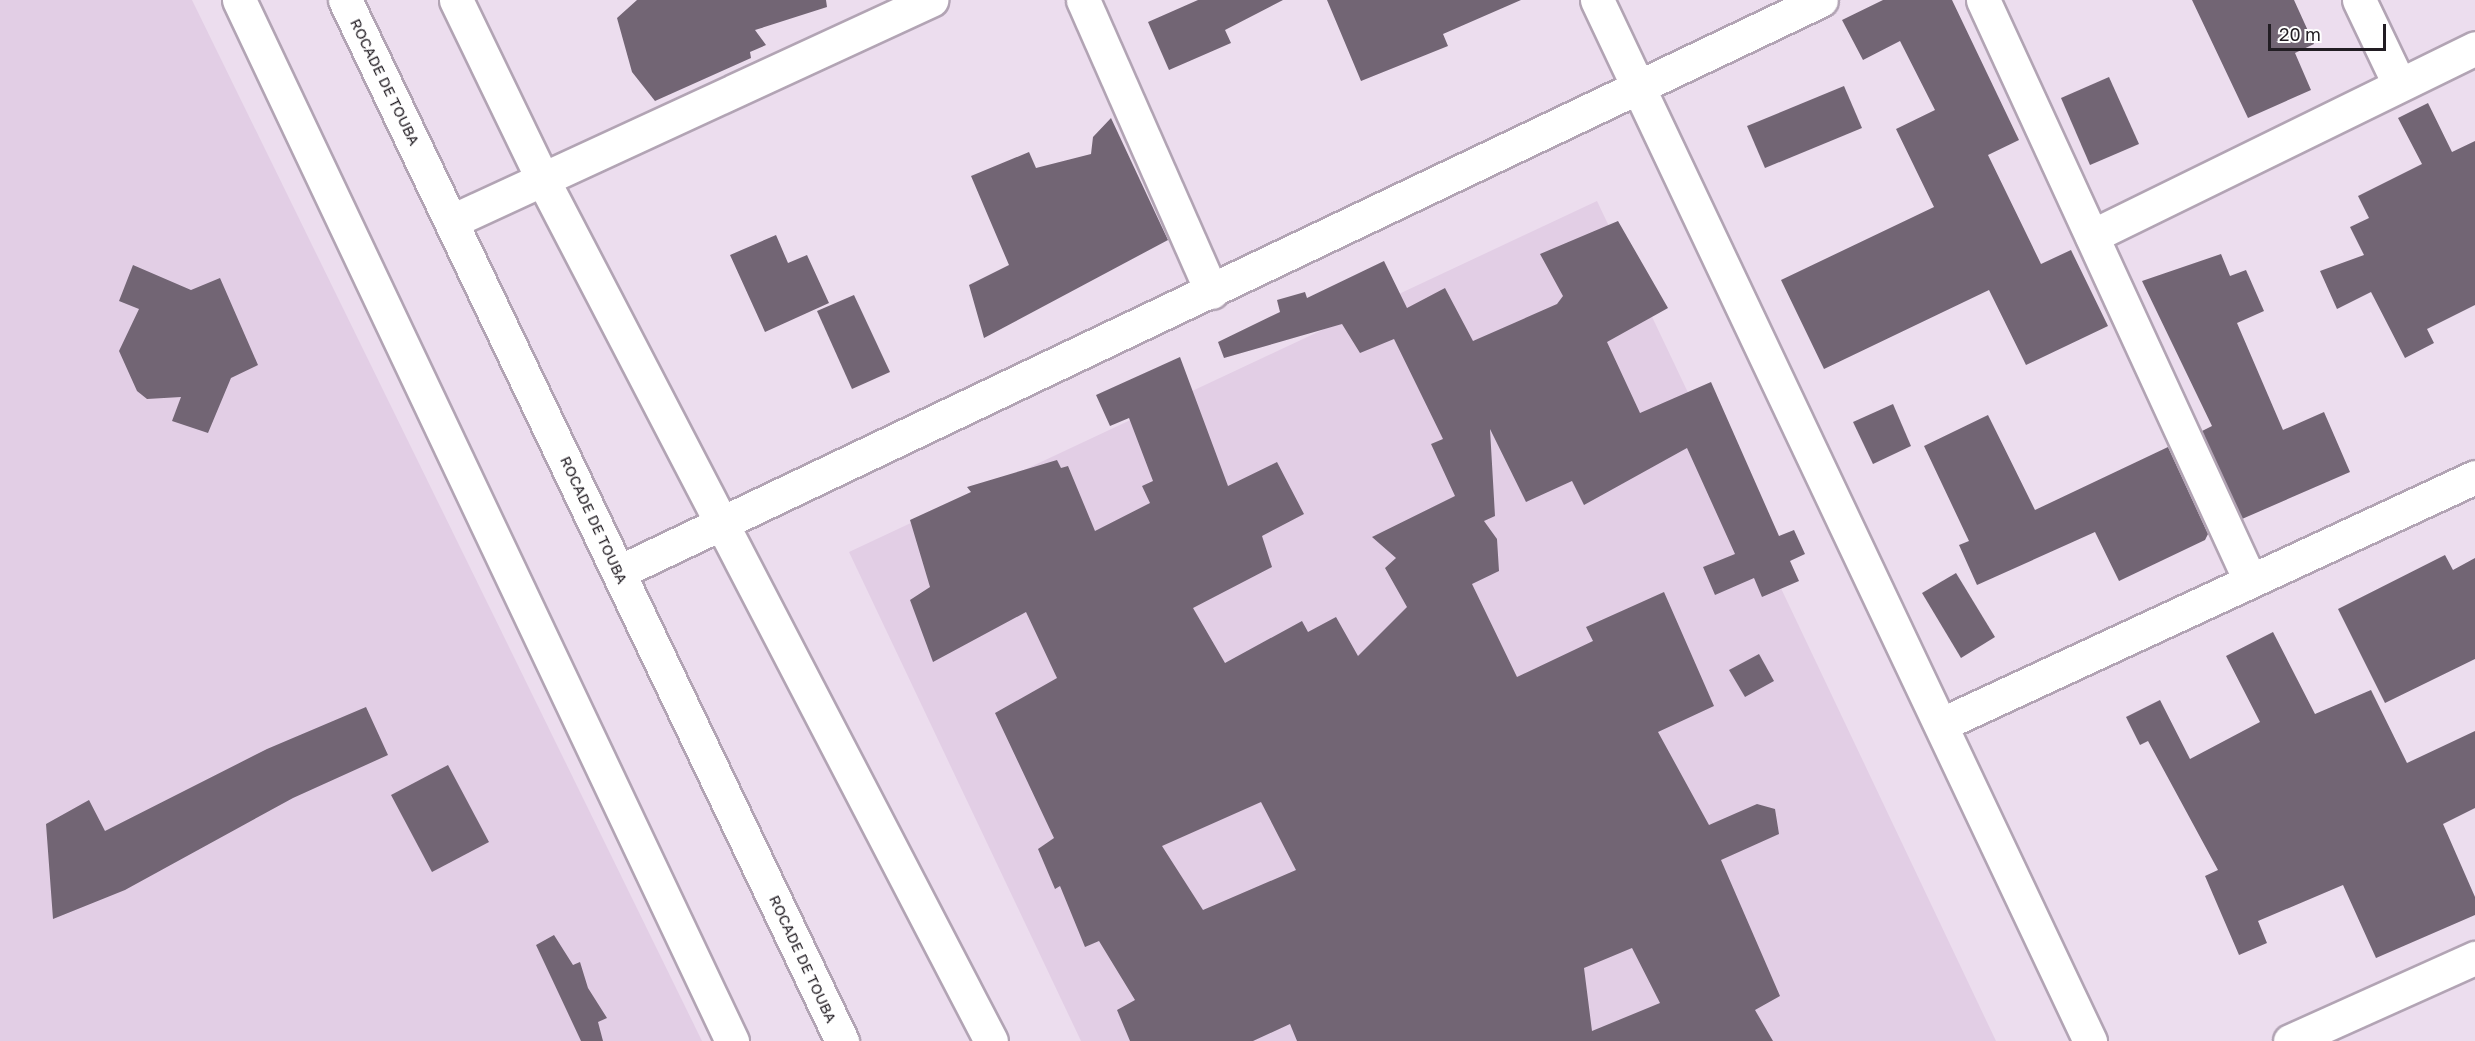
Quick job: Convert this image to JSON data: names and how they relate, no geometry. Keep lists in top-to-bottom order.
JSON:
{
  "streets": {
    "street": ["ROCADE DE TOUBA"]
  },
  "scale_bar": "20 m"
}
